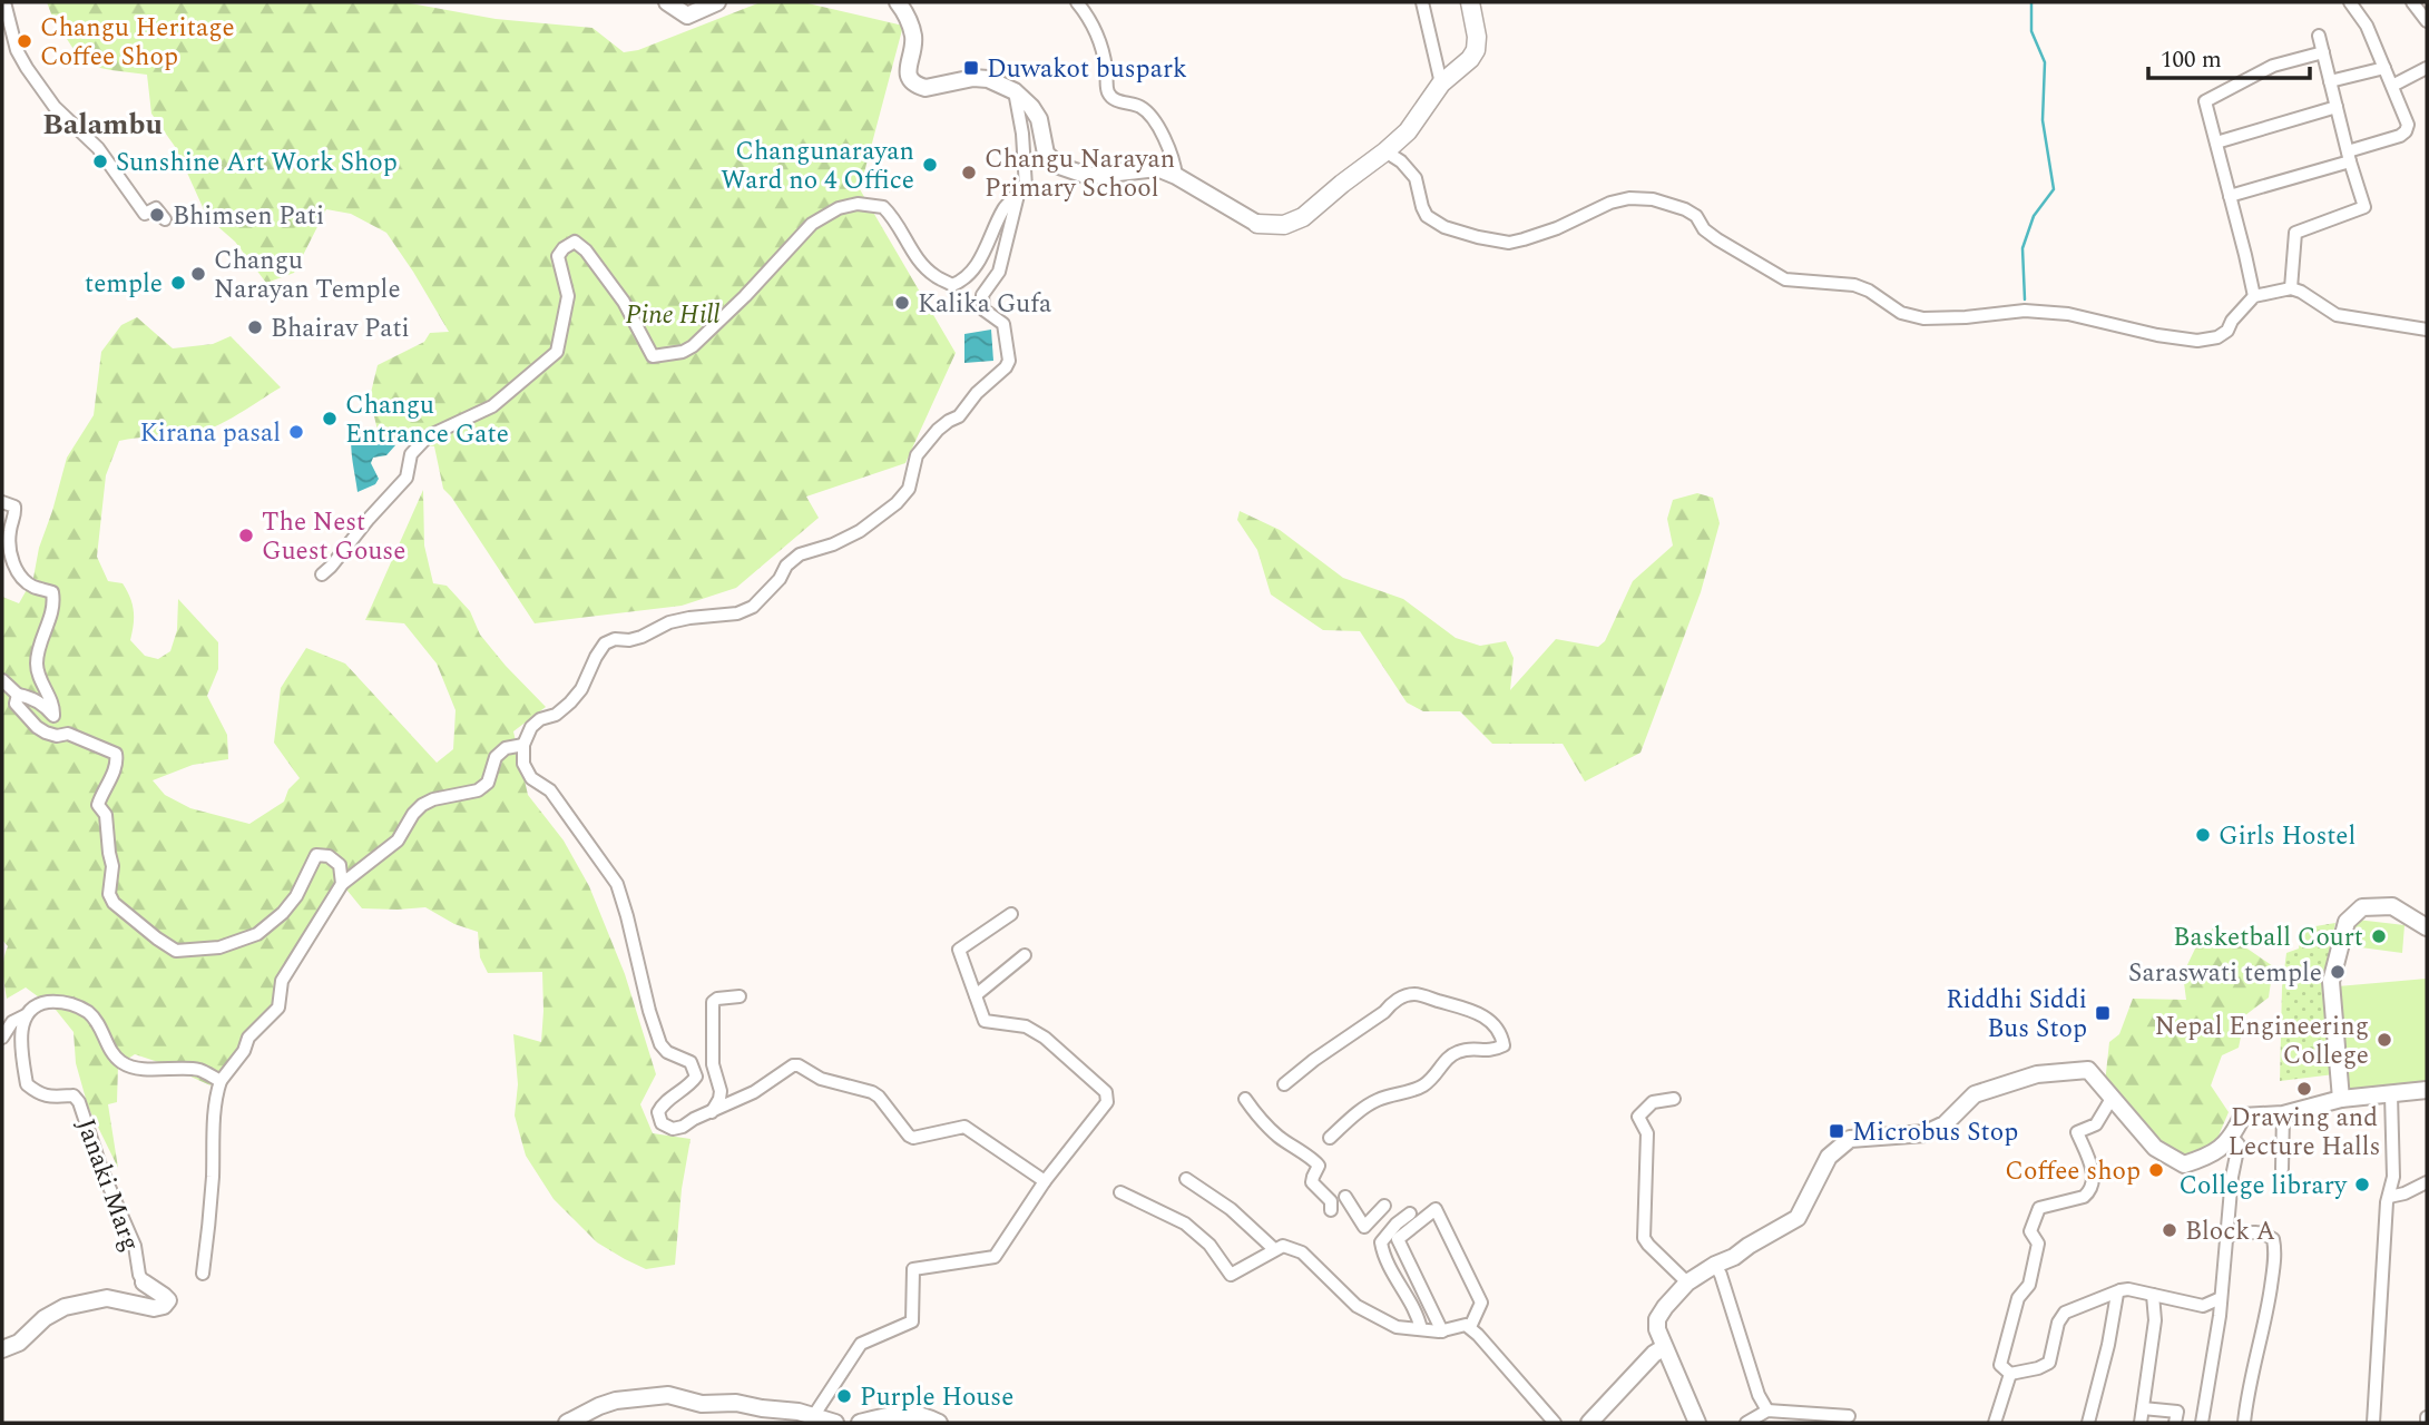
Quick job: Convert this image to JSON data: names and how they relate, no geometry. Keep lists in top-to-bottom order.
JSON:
{
  "streets": {
    "street": ["Janaki Marg"]
  },
  "districts": ["Balambu"],
  "parks": ["Pine Hill"],
  "places": {
    "other": [
      "Changu Heritage Coffee Shop",
      "Sunshine Art Work Shop",
      "Changunarayan Ward no 4 Office",
      "Changu Narayan Primary School",
      "Bhimsen Pati",
      "Changu Narayan Temple",
      "temple",
      "Kalika Gufa",
      "Bhairav Pati",
      "Changu Entrance Gate",
      "Kirana pasal",
      "The Nest Guest Gouse",
      "Girls Hostel",
      "Basketball Court",
      "Saraswati temple",
      "Nepal Engineering College",
      "Drawing and Lecture Halls",
      "Coffee shop",
      "College library",
      "Block A",
      "Purple House"
    ],
    "transit": ["Duwakot buspark", "Riddhi Siddi Bus Stop", "Microbus Stop"]
  },
  "scale_bar": "100 m"
}
